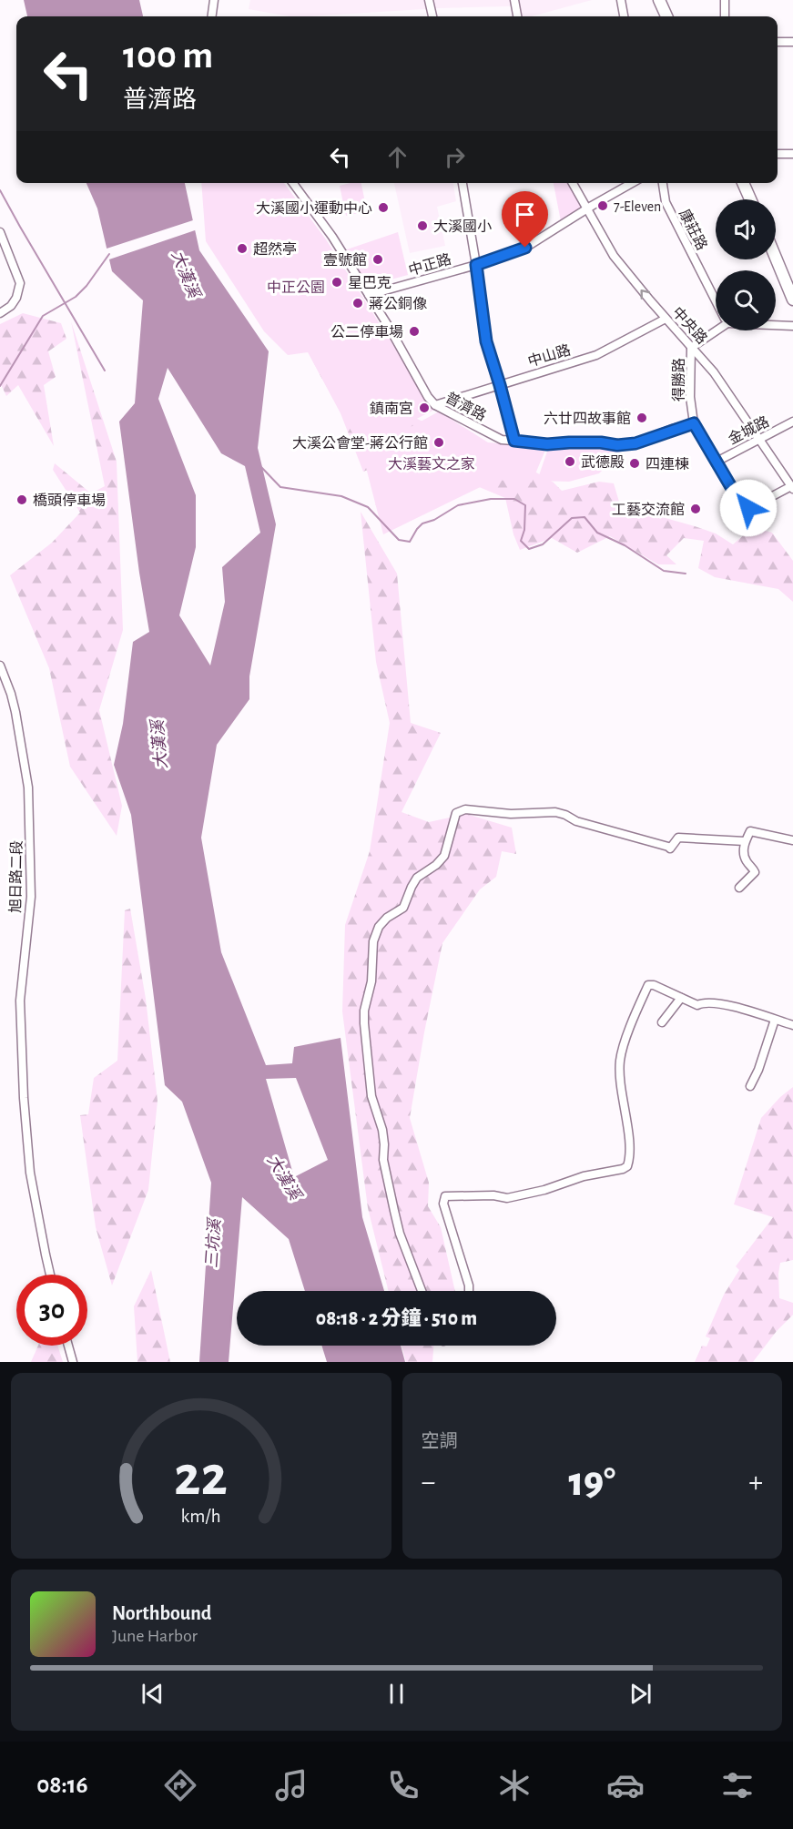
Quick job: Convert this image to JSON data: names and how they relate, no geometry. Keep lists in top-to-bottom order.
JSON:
{
  "streets": {
    "street": [
      "康莊路",
      "中正路",
      "中央路",
      "中山路",
      "得勝路",
      "普濟路",
      "金城路",
      "旭日路二段"
    ]
  },
  "crossings": [
    ["中正路", "中央路"],
    ["中正路", "普濟路"],
    ["中央路", "中山路"],
    ["中央路", "得勝路"],
    ["中央路", "金城路"],
    ["中山路", "普濟路"],
    ["得勝路", "普濟路"]
  ],
  "one_way": ["中央路"],
  "water": ["大漢溪", "三坑溪"],
  "parks": ["中正公園", "大溪藝文之家"],
  "places": [
    "7-Eleven",
    "大溪國小運動中心",
    "大溪國小",
    "超然亭",
    "壹號館",
    "星巴克",
    "蔣公銅像",
    "公二停車場",
    "鎮南宮",
    "六廿四故事館",
    "大溪公會堂-蔣公行館",
    "武德殿",
    "四連棟",
    "橋頭停車場",
    "工藝交流館"
  ],
  "page": {
    "turn": ["100 m", "普濟路"],
    "limit": "30",
    "trip": "08:18 · 2 分鐘 · 510 m",
    "tile": "空調",
    "heat": ["−", "19°", "+"],
    "song": ["Northbound", "June Harbor"],
    "tabs": "08:16",
    "gauge": ["22", "km/h"]
  }
}
